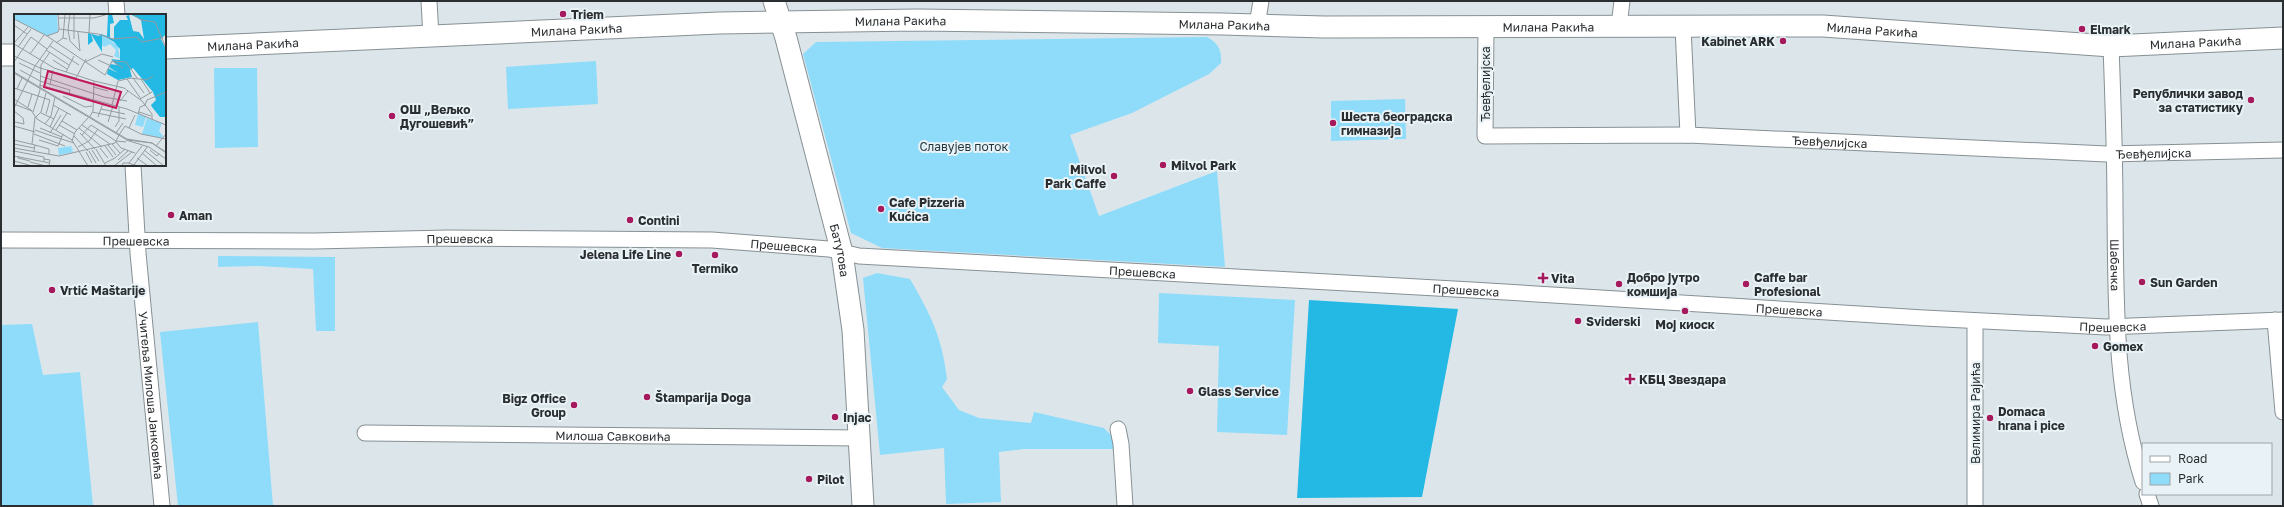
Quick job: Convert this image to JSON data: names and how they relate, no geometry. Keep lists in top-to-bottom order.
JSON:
{
  "streets": {
    "street": [
      "Милана Ракића",
      "Ђевђелијска",
      "Прешевска",
      "Батутова",
      "Шабачка",
      "Учитеља Милоша Јанковића",
      "Велимира Рајића",
      "Милоша Савковића"
    ]
  },
  "crossings": [
    ["Милана Ракића", "Ђевђелијска"],
    ["Милана Ракића", "Батутова"],
    ["Милана Ракића", "Шабачка"],
    ["Ђевђелијска", "Шабачка"],
    ["Прешевска", "Батутова"],
    ["Прешевска", "Шабачка"],
    ["Прешевска", "Учитеља Милоша Јанковића"],
    ["Прешевска", "Велимира Рајића"],
    ["Батутова", "Милоша Савковића"]
  ],
  "parks": ["Славујев поток"],
  "places": {
    "other": [
      "Triem",
      "Elmark",
      "Kabinet ARK",
      "Републички завод за статистику",
      "ОШ „Вељко Дугошевић”",
      "Шеста београдска гимназија",
      "Milvol Park",
      "Milvol Park Caffe",
      "Cafe Pizzeria Kućica",
      "Aman",
      "Contini",
      "Jelena Life Line",
      "Termiko",
      "Sun Garden",
      "Добро јутро комшија",
      "Caffe bar Profesional",
      "Vrtić Maštarije",
      "Мој киоск",
      "Sviderski",
      "Gomex",
      "Glass Service",
      "Štamparija Doga",
      "Bigz Office Group",
      "Injac",
      "Domaca hrana i pice",
      "Pilot"
    ],
    "health": ["Vita", "КБЦ Звездара"]
  },
  "legend": ["Road", "Park"]
}
